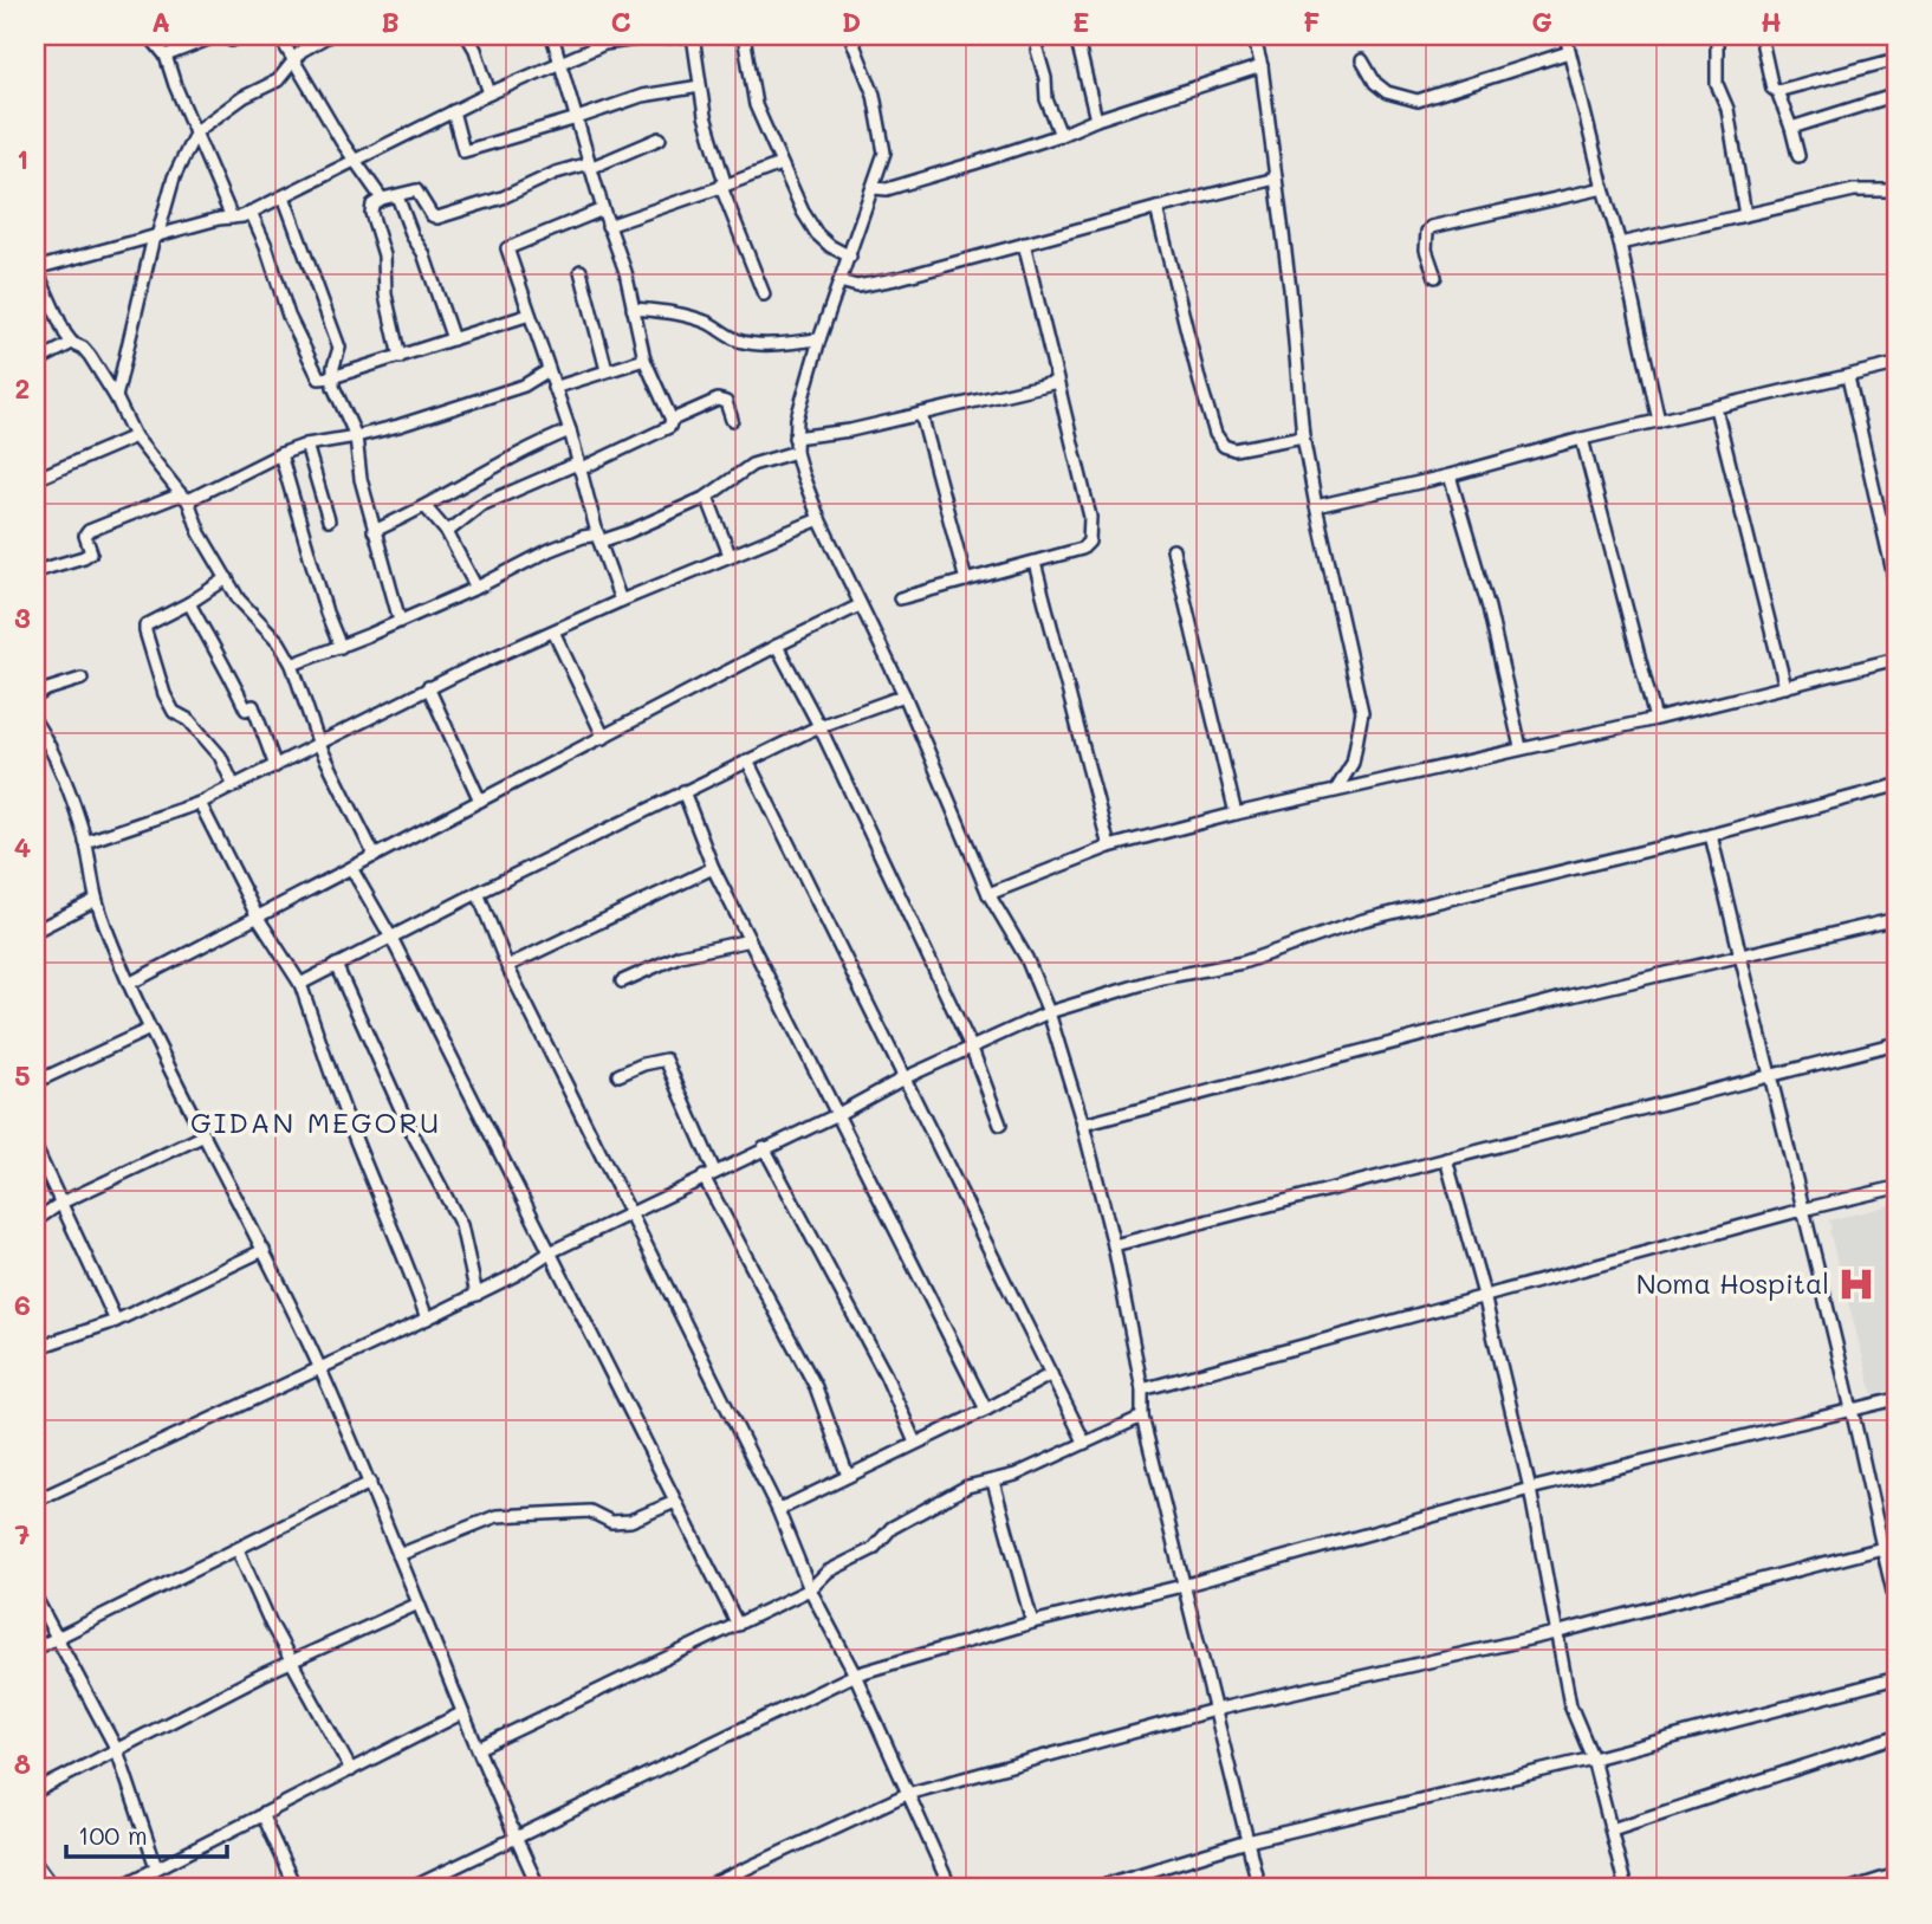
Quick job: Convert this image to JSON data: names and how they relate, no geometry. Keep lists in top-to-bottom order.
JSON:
{
  "districts": ["GIDAN MEGORU"],
  "places": {
    "hospital": ["Noma Hospital"]
  },
  "scale_bar": "100 m",
  "grid": {
    "columns": [
      "A",
      "B",
      "C",
      "D",
      "E",
      "F",
      "G",
      "H"
    ],
    "rows": [
      "1",
      "2",
      "3",
      "4",
      "5",
      "6",
      "7",
      "8"
    ]
  }
}
